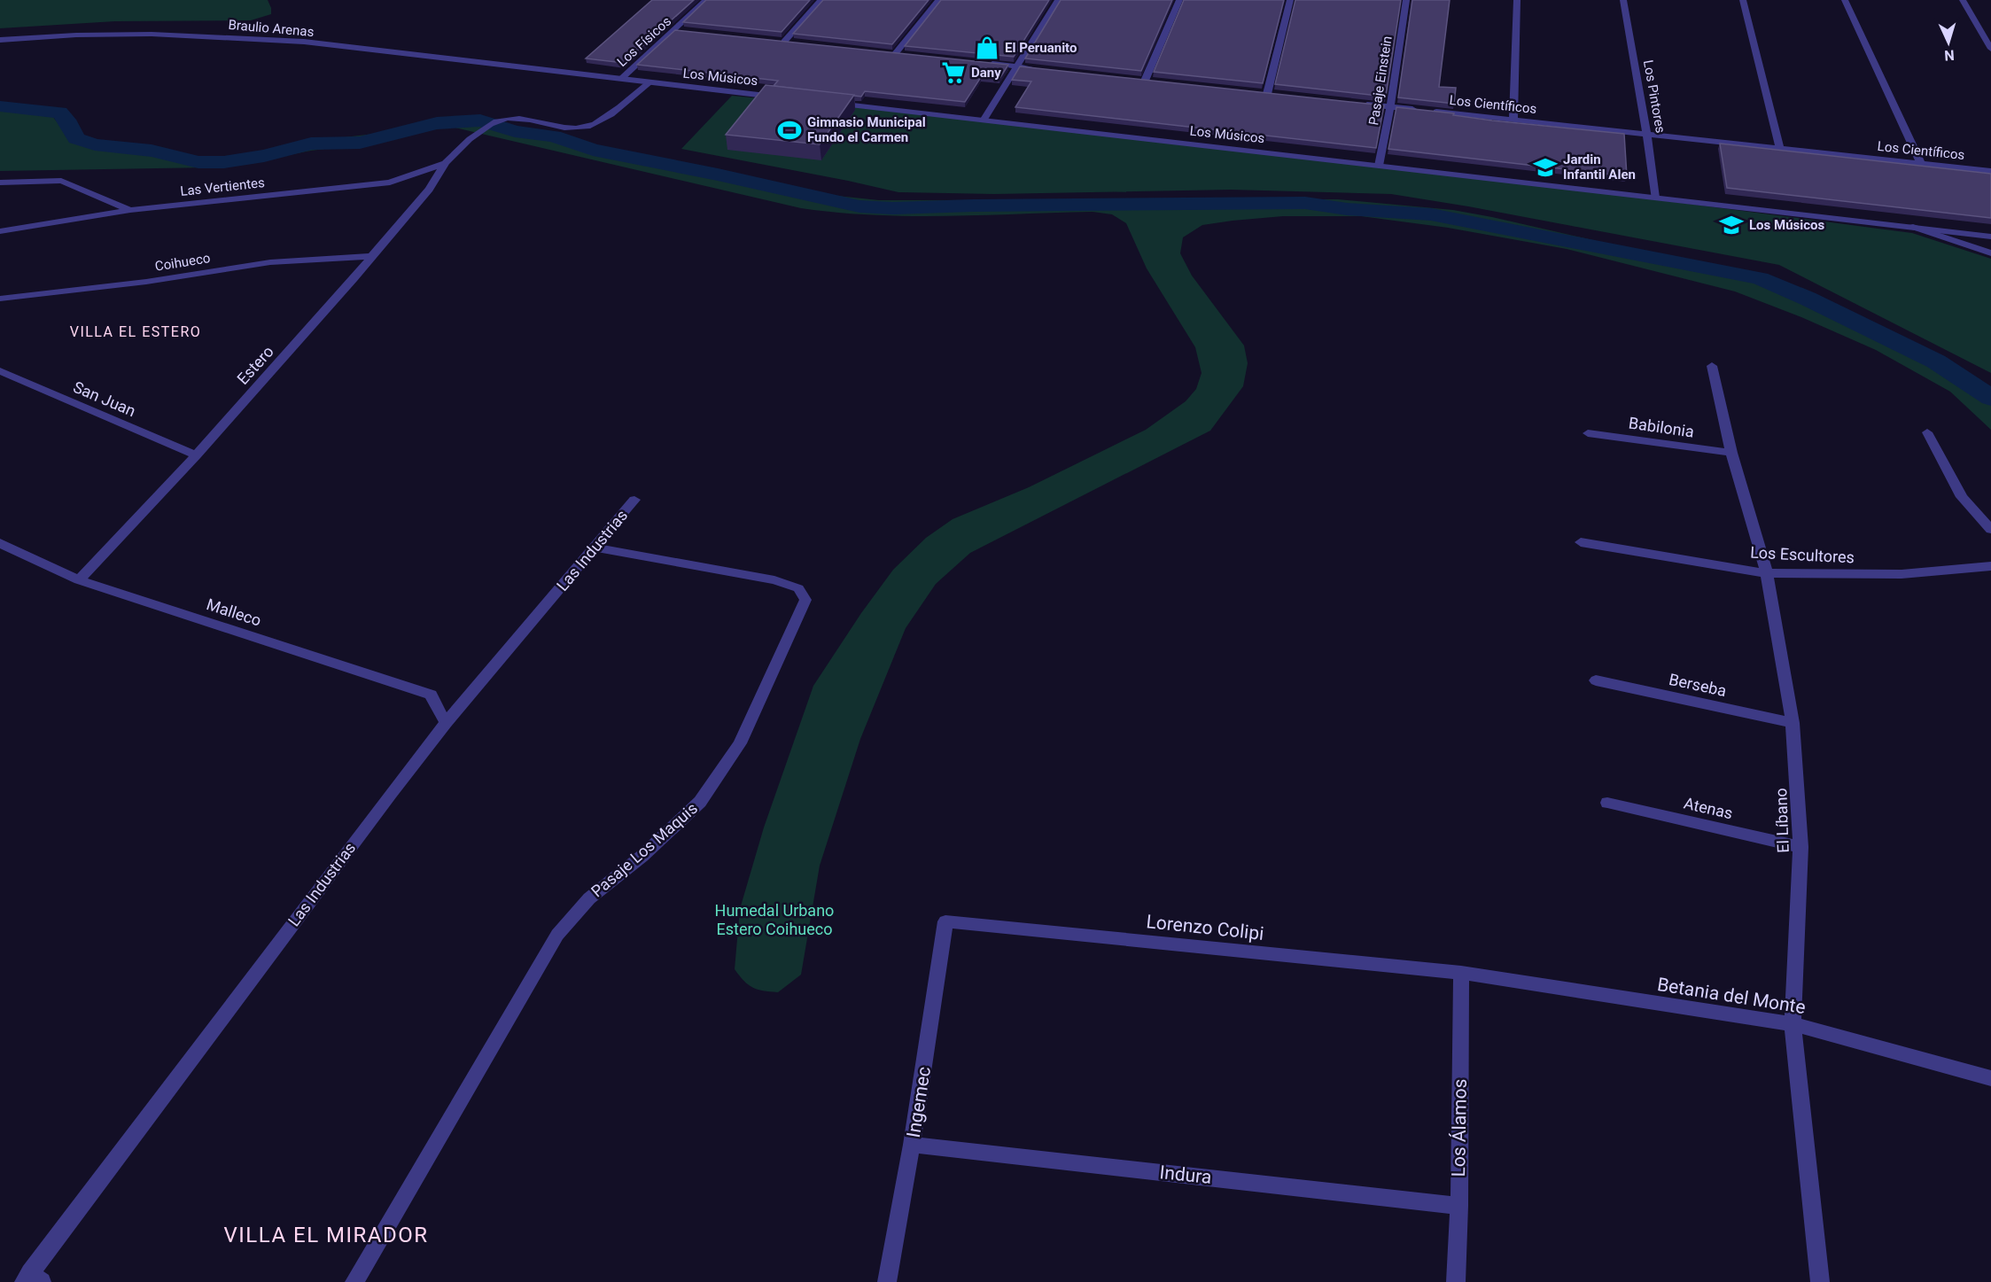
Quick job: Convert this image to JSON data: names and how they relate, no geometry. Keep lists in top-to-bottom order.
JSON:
{
  "streets": {
    "street": [
      "Braulio Arenas",
      "Los Físicos",
      "Los Músicos",
      "Pasaje Einstein",
      "Los Pintores",
      "Los Científicos",
      "Las Vertientes",
      "Coihueco",
      "Estero",
      "San Juan",
      "Babilonia",
      "Las Industrias",
      "Los Escultores",
      "Malleco",
      "Berseba",
      "Atenas",
      "El Líbano",
      "Pasaje Los Maquis",
      "Lorenzo Colipi",
      "Betania del Monte",
      "Ingemec",
      "Los Álamos",
      "Indura"
    ]
  },
  "crossings": [
    ["Braulio Arenas", "Los Músicos"],
    ["Los Físicos", "Los Músicos"],
    ["Los Músicos", "Pasaje Einstein"],
    ["Los Músicos", "Los Pintores"],
    ["Los Pintores", "Los Científicos"],
    ["Las Vertientes", "Estero"],
    ["Coihueco", "Estero"],
    ["Estero", "San Juan"],
    ["Estero", "Malleco"],
    ["Babilonia", "El Líbano"],
    ["Las Industrias", "Malleco"],
    ["Las Industrias", "Pasaje Los Maquis"],
    ["Los Escultores", "El Líbano"],
    ["Berseba", "El Líbano"],
    ["Atenas", "El Líbano"],
    ["El Líbano", "Betania del Monte"],
    ["Lorenzo Colipi", "Betania del Monte"],
    ["Lorenzo Colipi", "Ingemec"],
    ["Lorenzo Colipi", "Los Álamos"],
    ["Betania del Monte", "Los Álamos"],
    ["Ingemec", "Indura"],
    ["Los Álamos", "Indura"]
  ],
  "districts": ["VILLA EL ESTERO", "VILLA EL MIRADOR"],
  "parks": ["Humedal Urbano Estero Coihueco"],
  "places": {
    "shop": ["El Peruanito"],
    "supermarket": ["Dany"],
    "sports": ["Gimnasio Municipal Fundo el Carmen"],
    "school or university": ["Jardin Infantil Alen", "Los Músicos"]
  },
  "north": "bottom"
}
